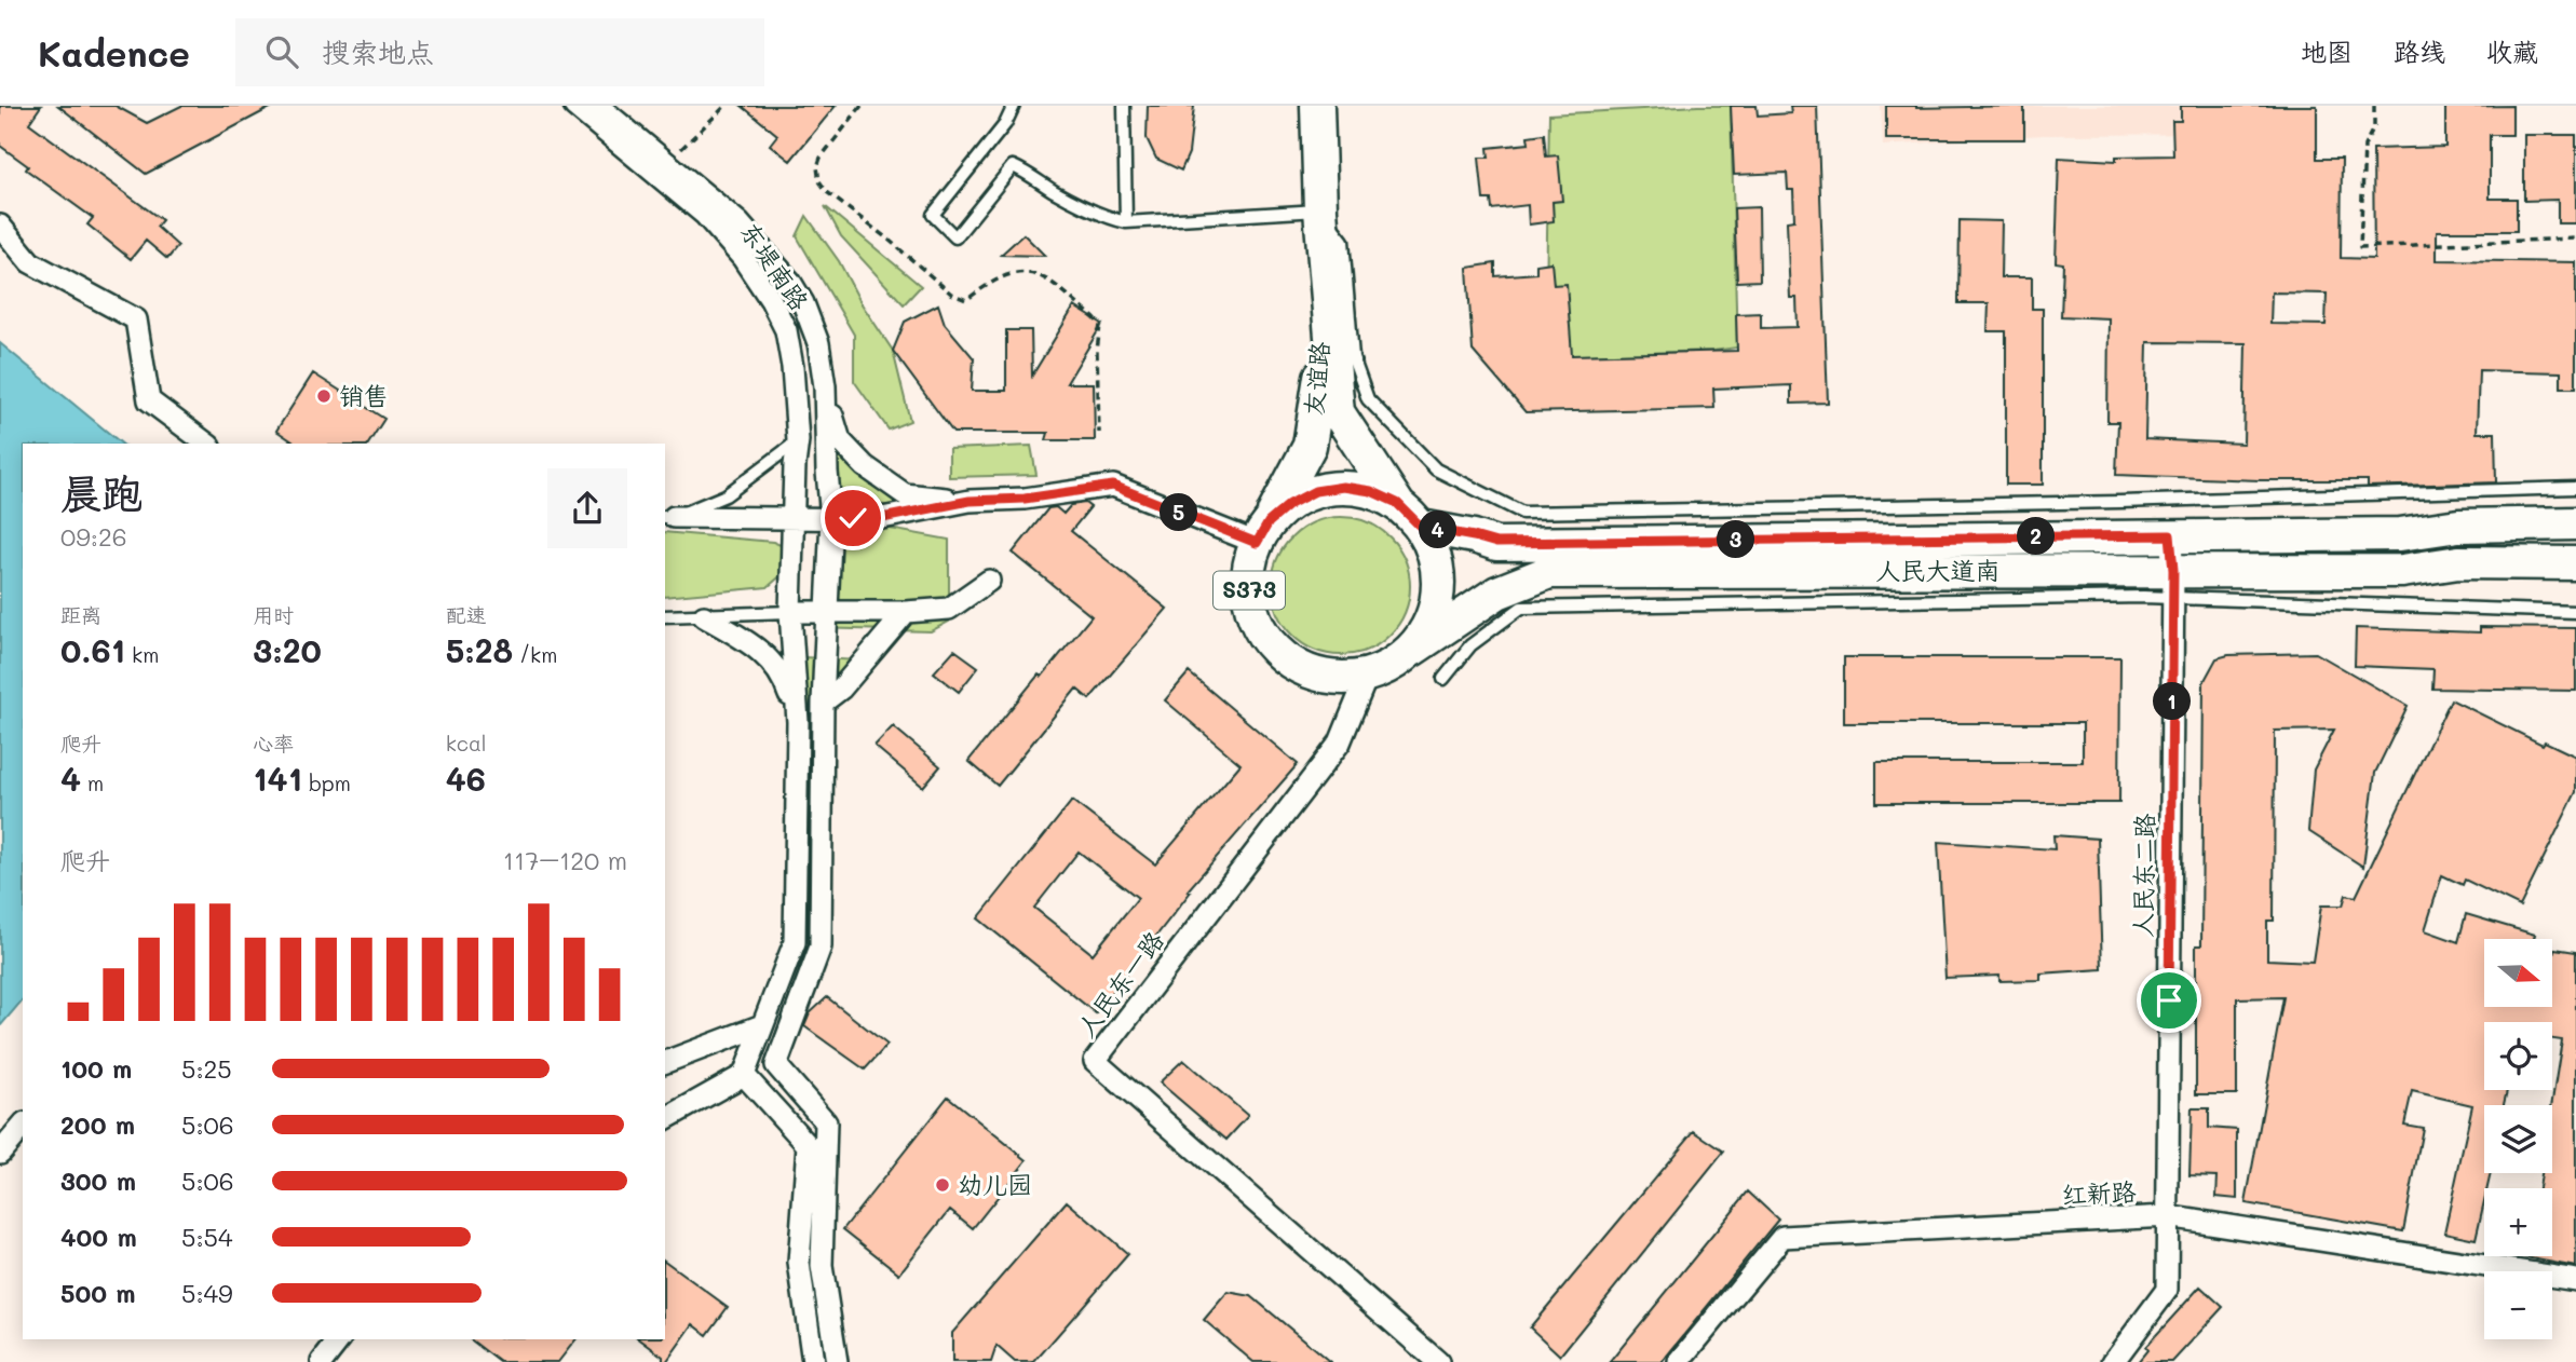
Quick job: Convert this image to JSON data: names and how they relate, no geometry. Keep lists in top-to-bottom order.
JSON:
{
  "streets": {
    "main road": ["友谊路", "人民大道南", "S373"],
    "street": [
      "东堤南路",
      "人民东二路",
      "人民东一路",
      "红新路"
    ]
  },
  "crossings": [
    ["友谊路", "人民大道南"],
    ["友谊路", "S373"],
    ["友谊路", "人民东一路"],
    ["人民大道南", "S373"],
    ["人民大道南", "人民东二路"],
    ["人民大道南", "人民东一路"],
    ["S373", "人民东一路"],
    ["人民东二路", "红新路"]
  ],
  "places": ["销售", "幼儿园"],
  "north": "right",
  "page": {
    "header": "Kadence",
    "search": "搜索地点",
    "nav": ["地图", "路线", "收藏"],
    "heading": ["晨跑", "09:26"],
    "pins": [
      "5",
      "4",
      "2",
      "3",
      "1"
    ],
    "stats": [
      ["距离", "0.61 km"],
      ["用时", "3:20"],
      ["配速", "5:28 /km"],
      ["爬升", "4 m"],
      ["心率", "141 bpm"],
      ["kcal", "46"]
    ],
    "chart": ["爬升", "117–120 m"],
    "map_buttons": ["+", "−"],
    "list": [
      {
        "name": "100 m",
        "note": "5:25"
      },
      {
        "name": "200 m",
        "note": "5:06"
      },
      {
        "name": "300 m",
        "note": "5:06"
      },
      {
        "name": "400 m",
        "note": "5:54"
      },
      {
        "name": "500 m",
        "note": "5:49"
      }
    ]
  }
}
